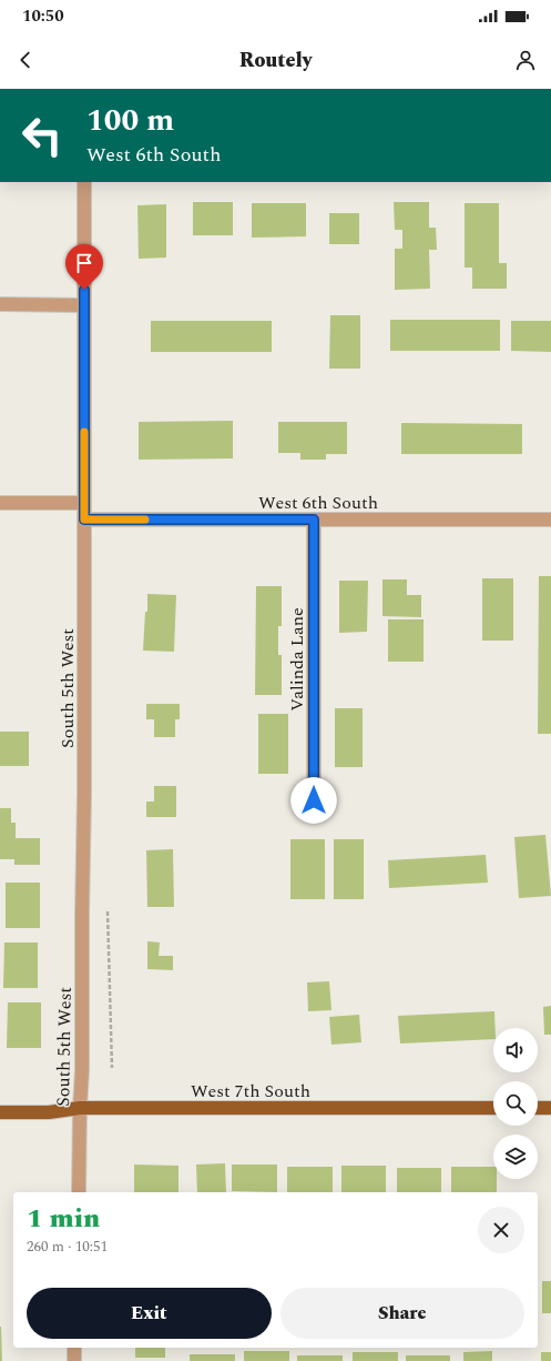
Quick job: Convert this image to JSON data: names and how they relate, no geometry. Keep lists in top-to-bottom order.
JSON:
{
  "streets": {
    "main road": ["West 7th South"],
    "street": ["West 6th South", "Valinda Lane", "South 5th West"]
  },
  "crossings": [
    ["West 6th South", "Valinda Lane"],
    ["West 6th South", "South 5th West"],
    ["South 5th West", "West 7th South"]
  ],
  "page": {
    "status": "10:50",
    "header": "Routely",
    "turn": ["100 m", "West 6th South"],
    "heading": ["1 min", "260 m · 10:51"],
    "buttons": ["Exit", "Share"]
  }
}
